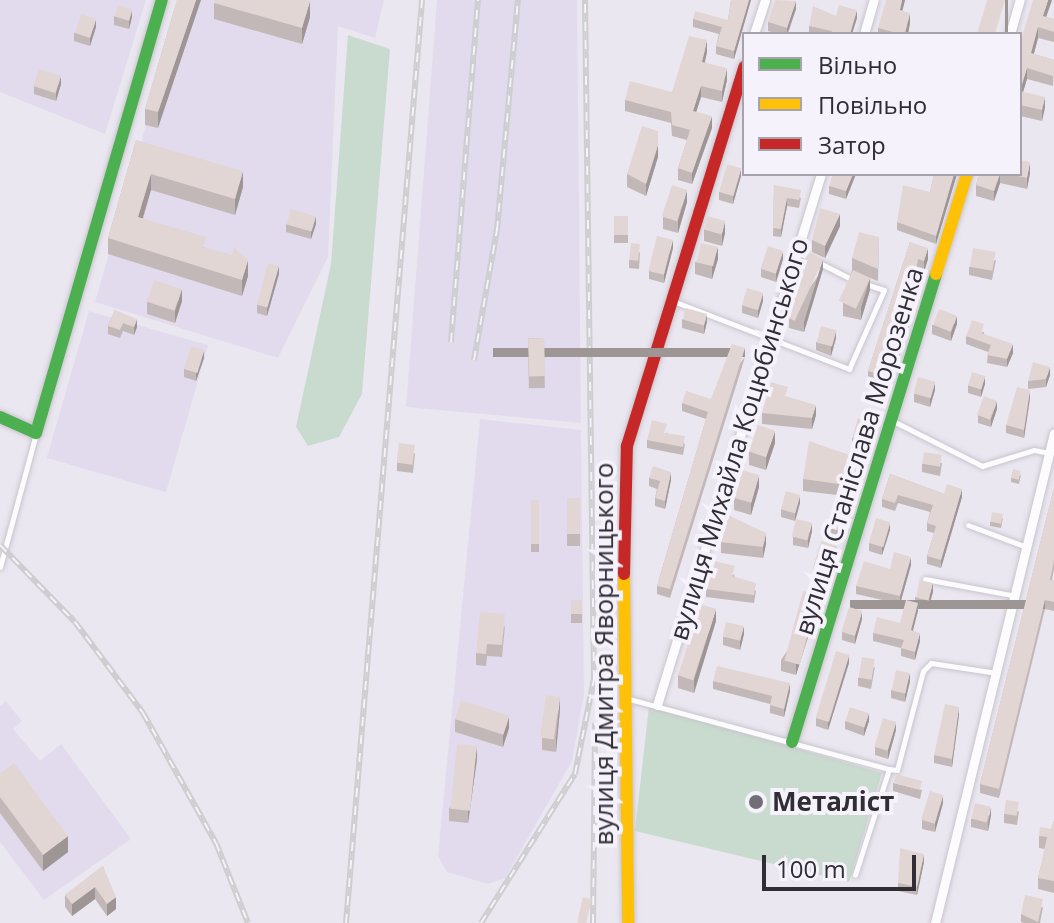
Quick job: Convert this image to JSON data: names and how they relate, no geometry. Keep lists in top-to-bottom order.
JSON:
{
  "streets": {
    "street": ["вулиця Михайла Коцюбинського", "вулиця Станіслава Морозенка", "вулиця Дмитра Яворницького"]
  },
  "places": ["Металіст"],
  "legend": ["Вільно", "Повільно", "Затор"],
  "scale_bar": "100 m"
}
